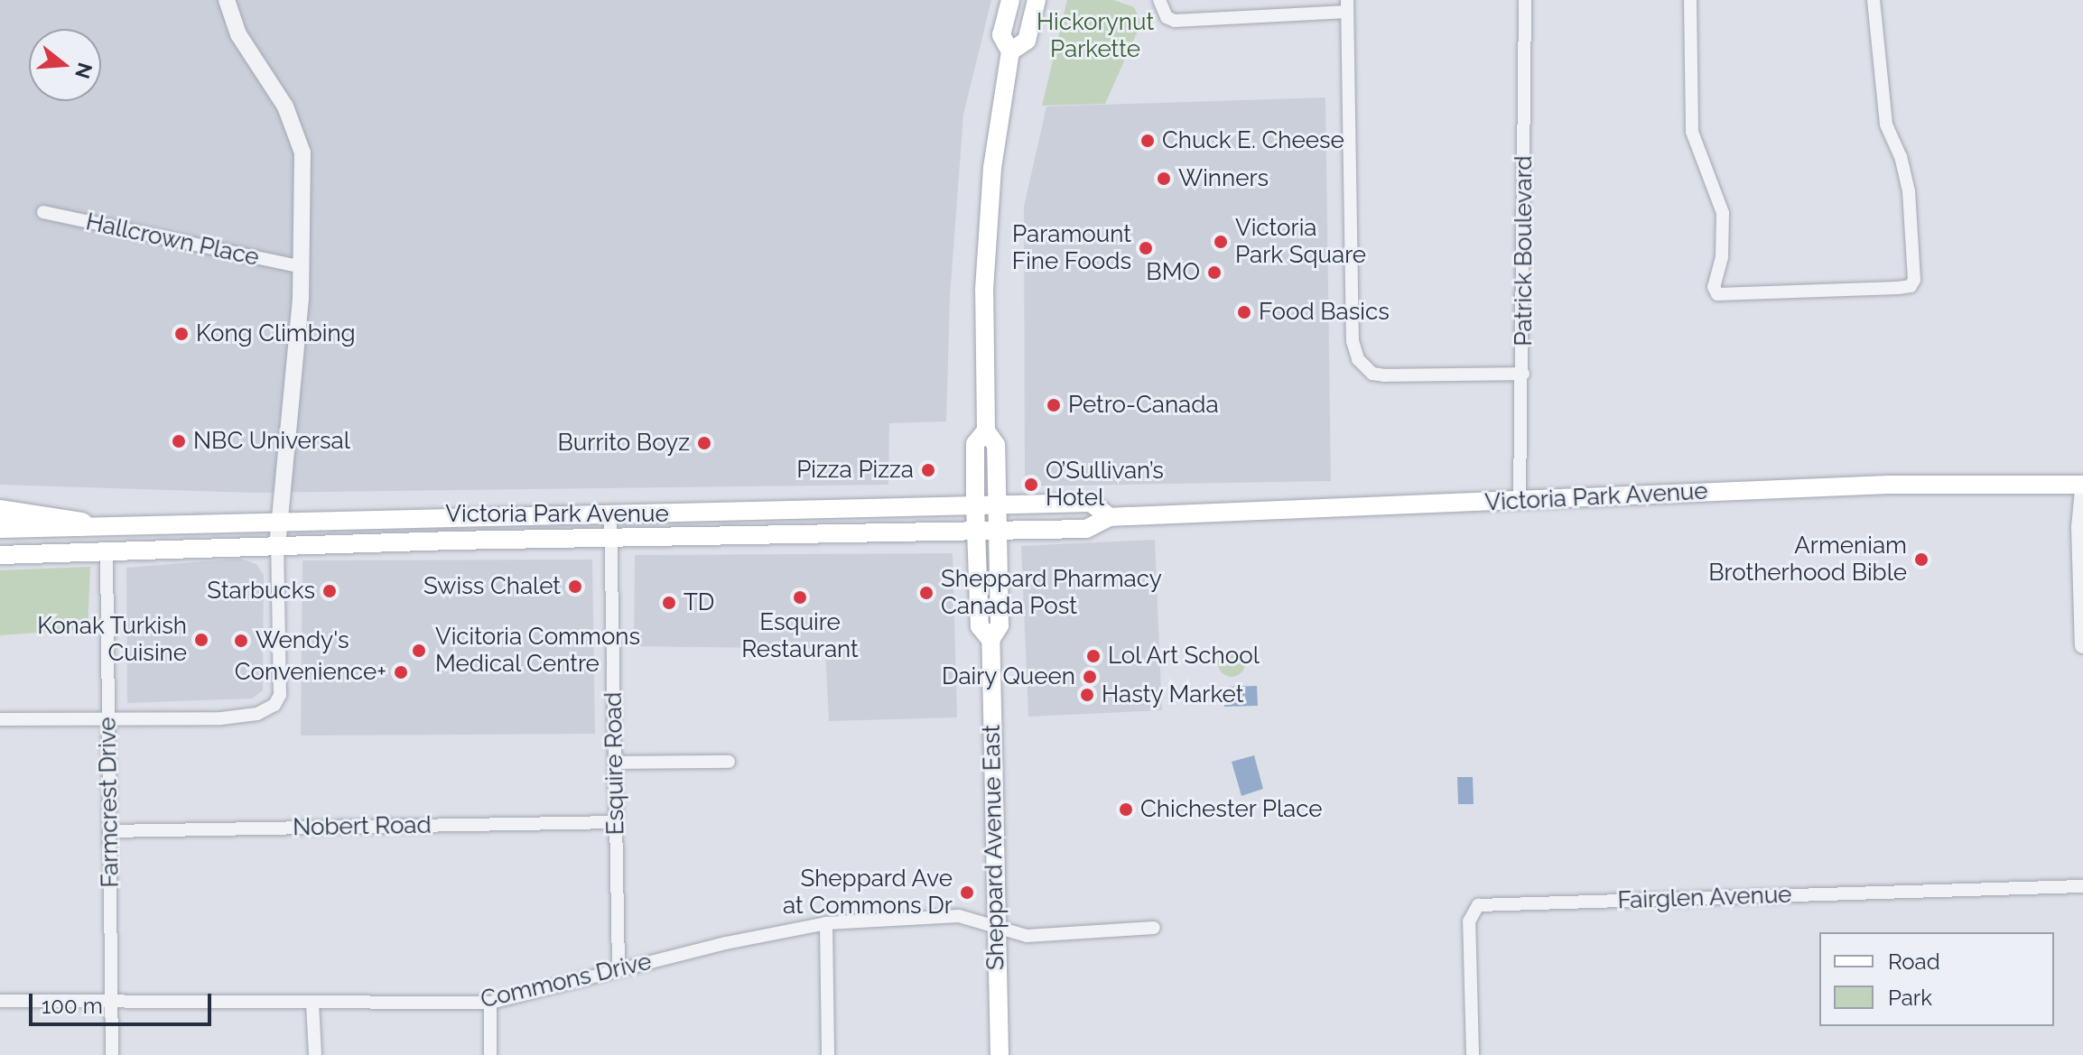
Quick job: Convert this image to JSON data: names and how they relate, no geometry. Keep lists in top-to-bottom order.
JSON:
{
  "streets": {
    "main road": ["Victoria Park Avenue", "Sheppard Avenue East"],
    "street": [
      "Hallcrown Place",
      "Patrick Boulevard",
      "Esquire Road",
      "Farmcrest Drive",
      "Nobert Road",
      "Fairglen Avenue",
      "Commons Drive"
    ]
  },
  "crossings": [
    ["Patrick Boulevard", "Victoria Park Avenue"],
    ["Victoria Park Avenue", "Esquire Road"],
    ["Victoria Park Avenue", "Farmcrest Drive"],
    ["Victoria Park Avenue", "Sheppard Avenue East"],
    ["Esquire Road", "Nobert Road"],
    ["Esquire Road", "Commons Drive"],
    ["Farmcrest Drive", "Nobert Road"],
    ["Farmcrest Drive", "Commons Drive"],
    ["Sheppard Avenue East", "Commons Drive"]
  ],
  "parks": ["Hickorynut Parkette"],
  "places": [
    "Chuck E. Cheese",
    "Winners",
    "Victoria Park Square",
    "Paramount Fine Foods",
    "BMO",
    "Food Basics",
    "Kong Climbing",
    "Petro-Canada",
    "NBC Universal",
    "Burrito Boyz",
    "Pizza Pizza",
    "O’Sullivan’s Hotel",
    "Armeniam Brotherhood Bible",
    "Swiss Chalet",
    "Starbucks",
    "Sheppard Pharmacy Canada Post",
    "Esquire Restaurant",
    "TD",
    "Konak Turkish Cuisine",
    "Wendy's",
    "Vicitoria Commons Medical Centre",
    "Lol Art School",
    "Convenience+",
    "Dairy Queen",
    "Hasty Market",
    "Chichester Place",
    "Sheppard Ave at Commons Dr"
  ],
  "legend": ["Road", "Park"],
  "scale_bar": "100 m",
  "north": "right"
}
